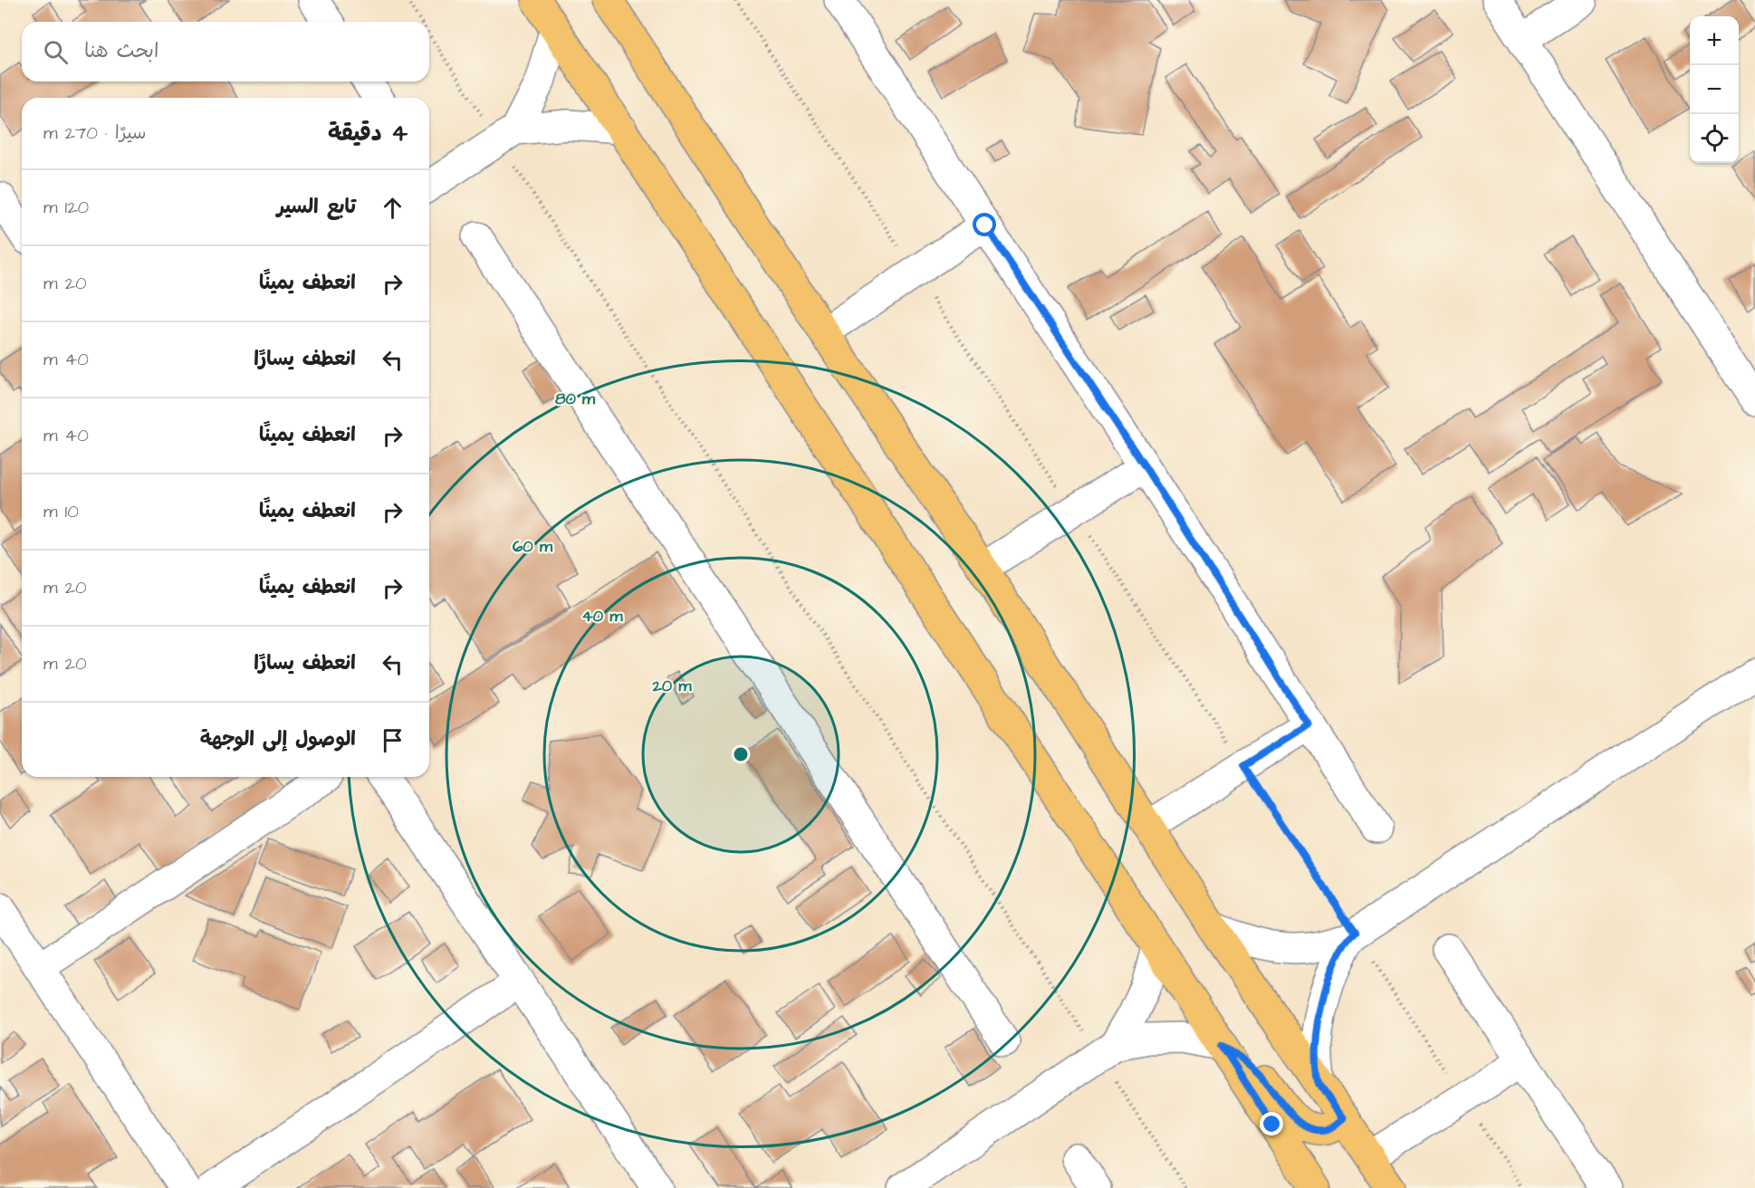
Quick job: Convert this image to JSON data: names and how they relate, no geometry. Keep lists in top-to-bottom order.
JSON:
{
  "page": {
    "map_buttons": ["+", "−"],
    "search": "ابحث هنا",
    "heading": ["4 دقيقة", "سيرًا · 270 m"],
    "list": [
      ["تابع السير", "120 m"],
      ["انعطف يمينًا", "20 m"],
      ["انعطف يسارًا", "40 m"],
      ["انعطف يمينًا", "40 m"],
      ["انعطف يمينًا", "10 m"],
      ["انعطف يمينًا", "20 m"],
      ["انعطف يسارًا", "20 m"],
      "الوصول إلى الوجهة"
    ]
  },
  "rings": [
    "80 m",
    "60 m",
    "40 m",
    "20 m"
  ]
}
